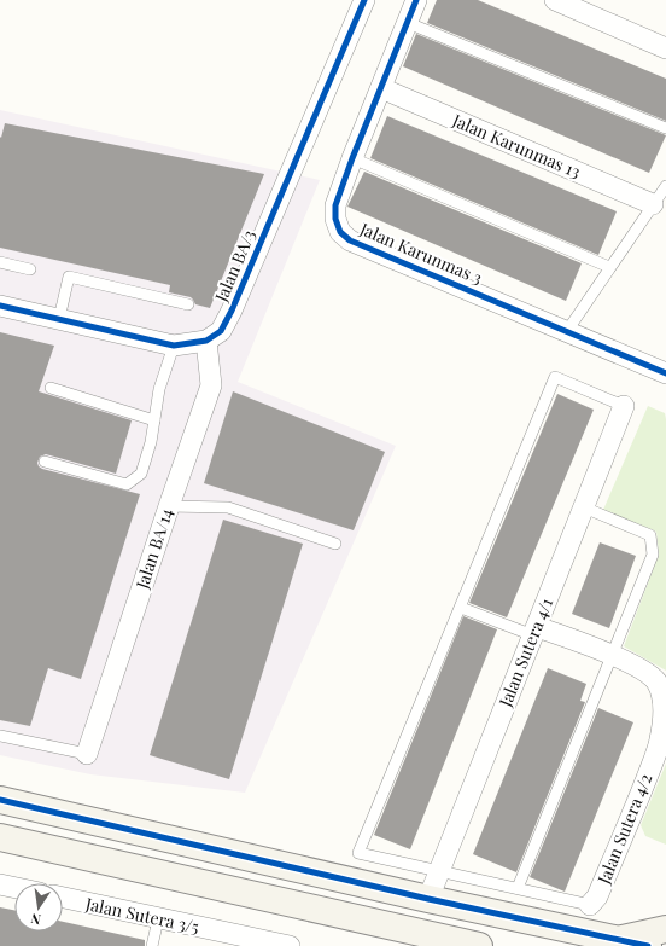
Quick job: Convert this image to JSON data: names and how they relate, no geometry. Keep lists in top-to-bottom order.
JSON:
{
  "streets": {
    "street": [
      "Jalan Karunmas 13",
      "Jalan Karunmas 3",
      "Jalan BA/3",
      "Jalan BA/14",
      "Jalan Sutera 4/1",
      "Jalan Sutera 4/2",
      "Jalan Sutera 3/5"
    ]
  },
  "crossings": [
    ["Jalan Karunmas 13", "Jalan Karunmas 3"],
    ["Jalan BA/3", "Jalan BA/14"],
    ["Jalan Sutera 4/1", "Jalan Sutera 4/2"]
  ],
  "north": "bottom"
}
